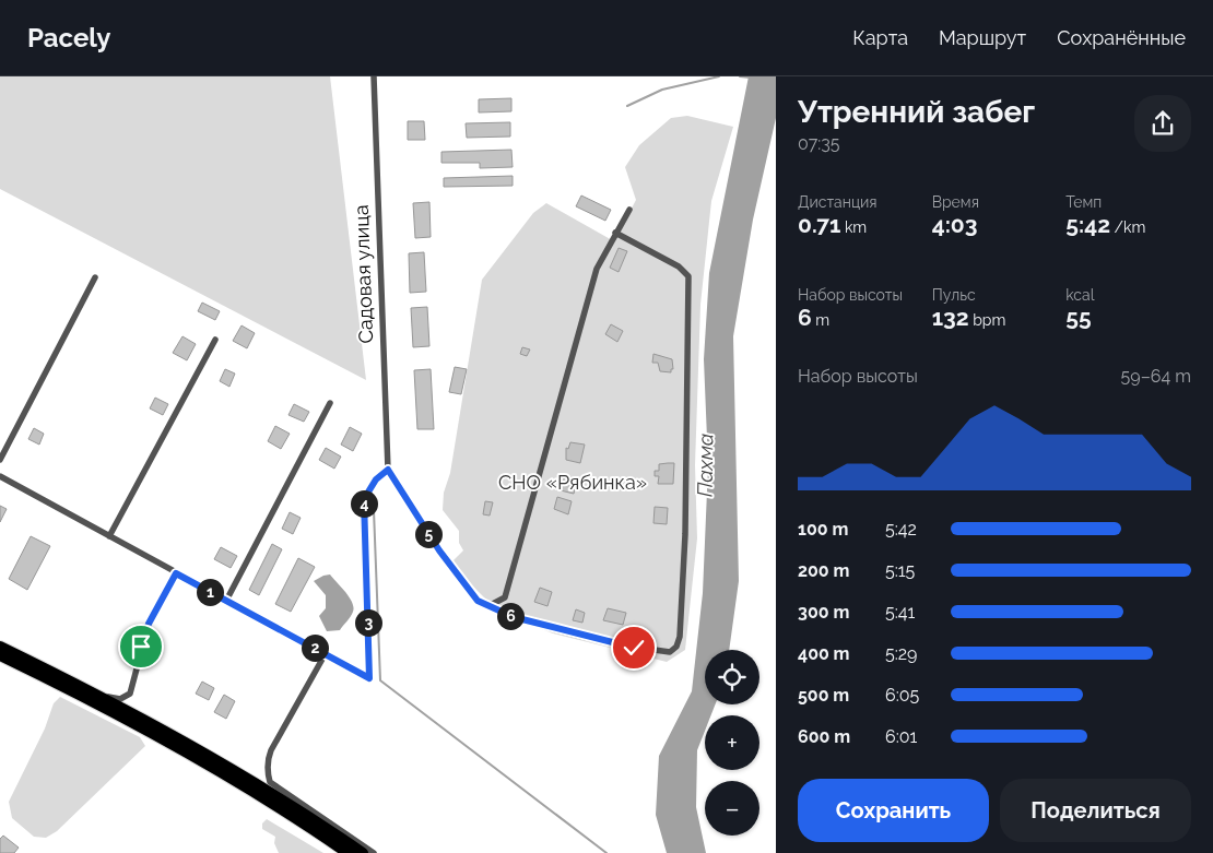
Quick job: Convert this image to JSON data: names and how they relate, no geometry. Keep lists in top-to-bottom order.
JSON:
{
  "streets": {
    "street": ["Садовая улица"]
  },
  "water": ["Пахма"],
  "parks": ["СНО «Рябинка»"],
  "page": {
    "header": "Pacely",
    "nav": ["Карта", "Маршрут", "Сохранённые"],
    "heading": ["Утренний забег", "07:35"],
    "stats": [
      ["Дистанция", "0.71 km"],
      ["Время", "4:03"],
      ["Темп", "5:42 /km"],
      ["Набор высоты", "6 m"],
      ["Пульс", "132 bpm"],
      ["kcal", "55"]
    ],
    "chart": ["Набор высоты", "59–64 m"],
    "pins": [
      "4",
      "5",
      "1",
      "6",
      "3",
      "2"
    ],
    "list": [
      {
        "name": "100 m",
        "note": "5:42"
      },
      {
        "name": "200 m",
        "note": "5:15"
      },
      {
        "name": "300 m",
        "note": "5:41"
      },
      {
        "name": "400 m",
        "note": "5:29"
      },
      {
        "name": "500 m",
        "note": "6:05"
      },
      {
        "name": "600 m",
        "note": "6:01"
      }
    ],
    "map_buttons": ["+", "−"],
    "buttons": ["Сохранить", "Поделиться"]
  }
}
